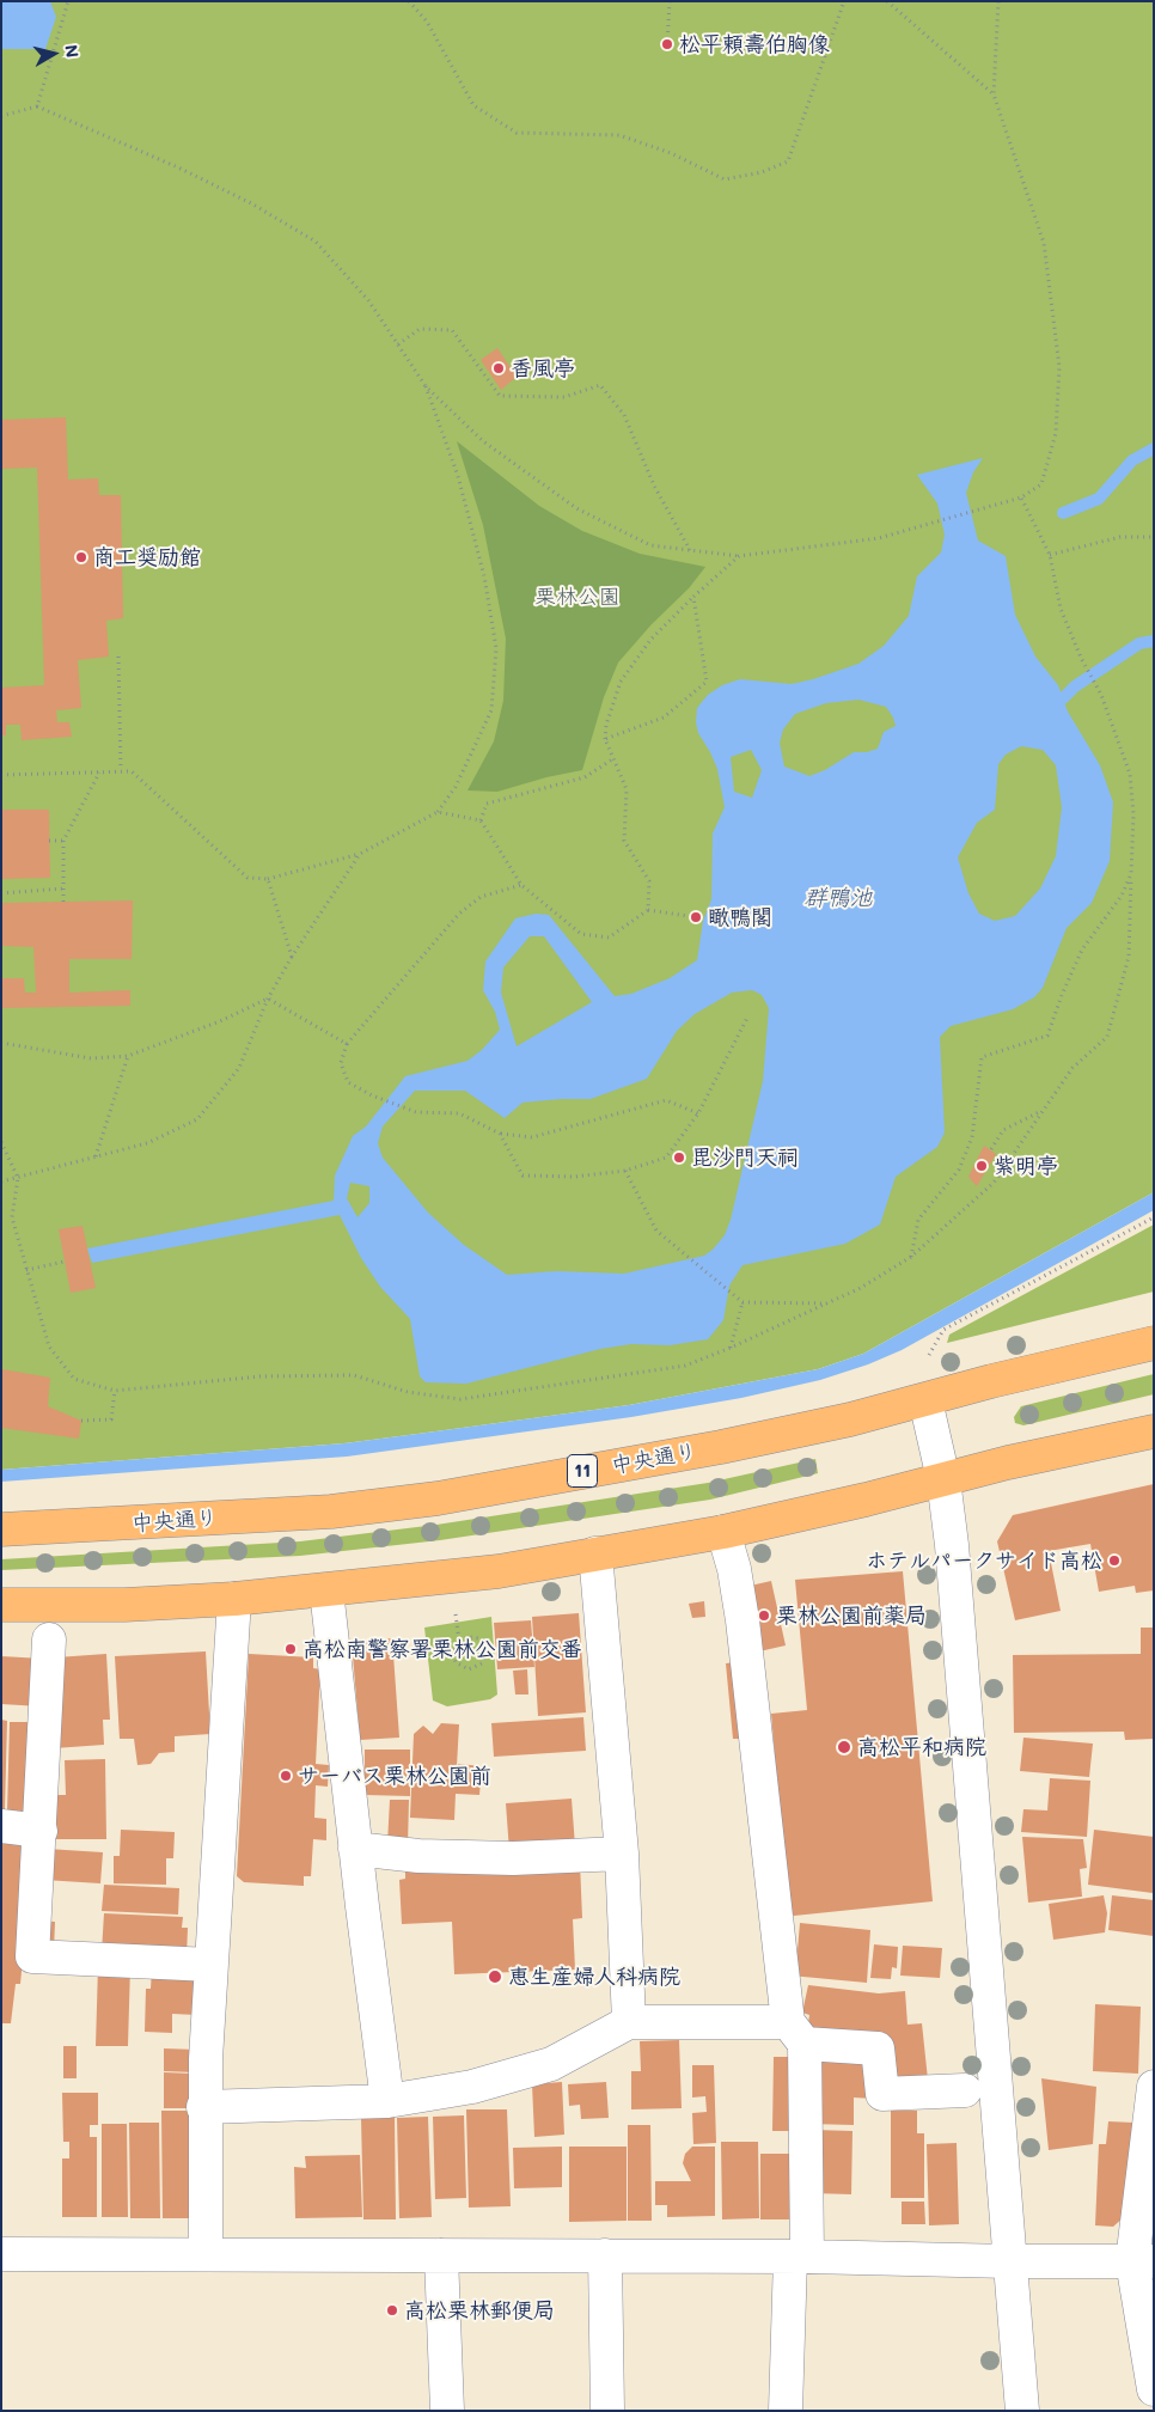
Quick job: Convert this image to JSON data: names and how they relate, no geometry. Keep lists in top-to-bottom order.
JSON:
{
  "streets": {
    "highway": ["中央通り", "11"]
  },
  "water": ["群鴨池"],
  "parks": ["栗林公園"],
  "places": [
    "松平頼壽伯胸像",
    "香風亭",
    "商工奨励館",
    "瞰鴨閣",
    "毘沙門天祠",
    "紫明亭",
    "ホテルパークサイド高松",
    "栗林公園前薬局",
    "高松南警察署栗林公園前交番",
    "高松平和病院",
    "サーバス栗林公園前",
    "恵生産婦人科病院",
    "高松栗林郵便局"
  ],
  "north": "right"
}
